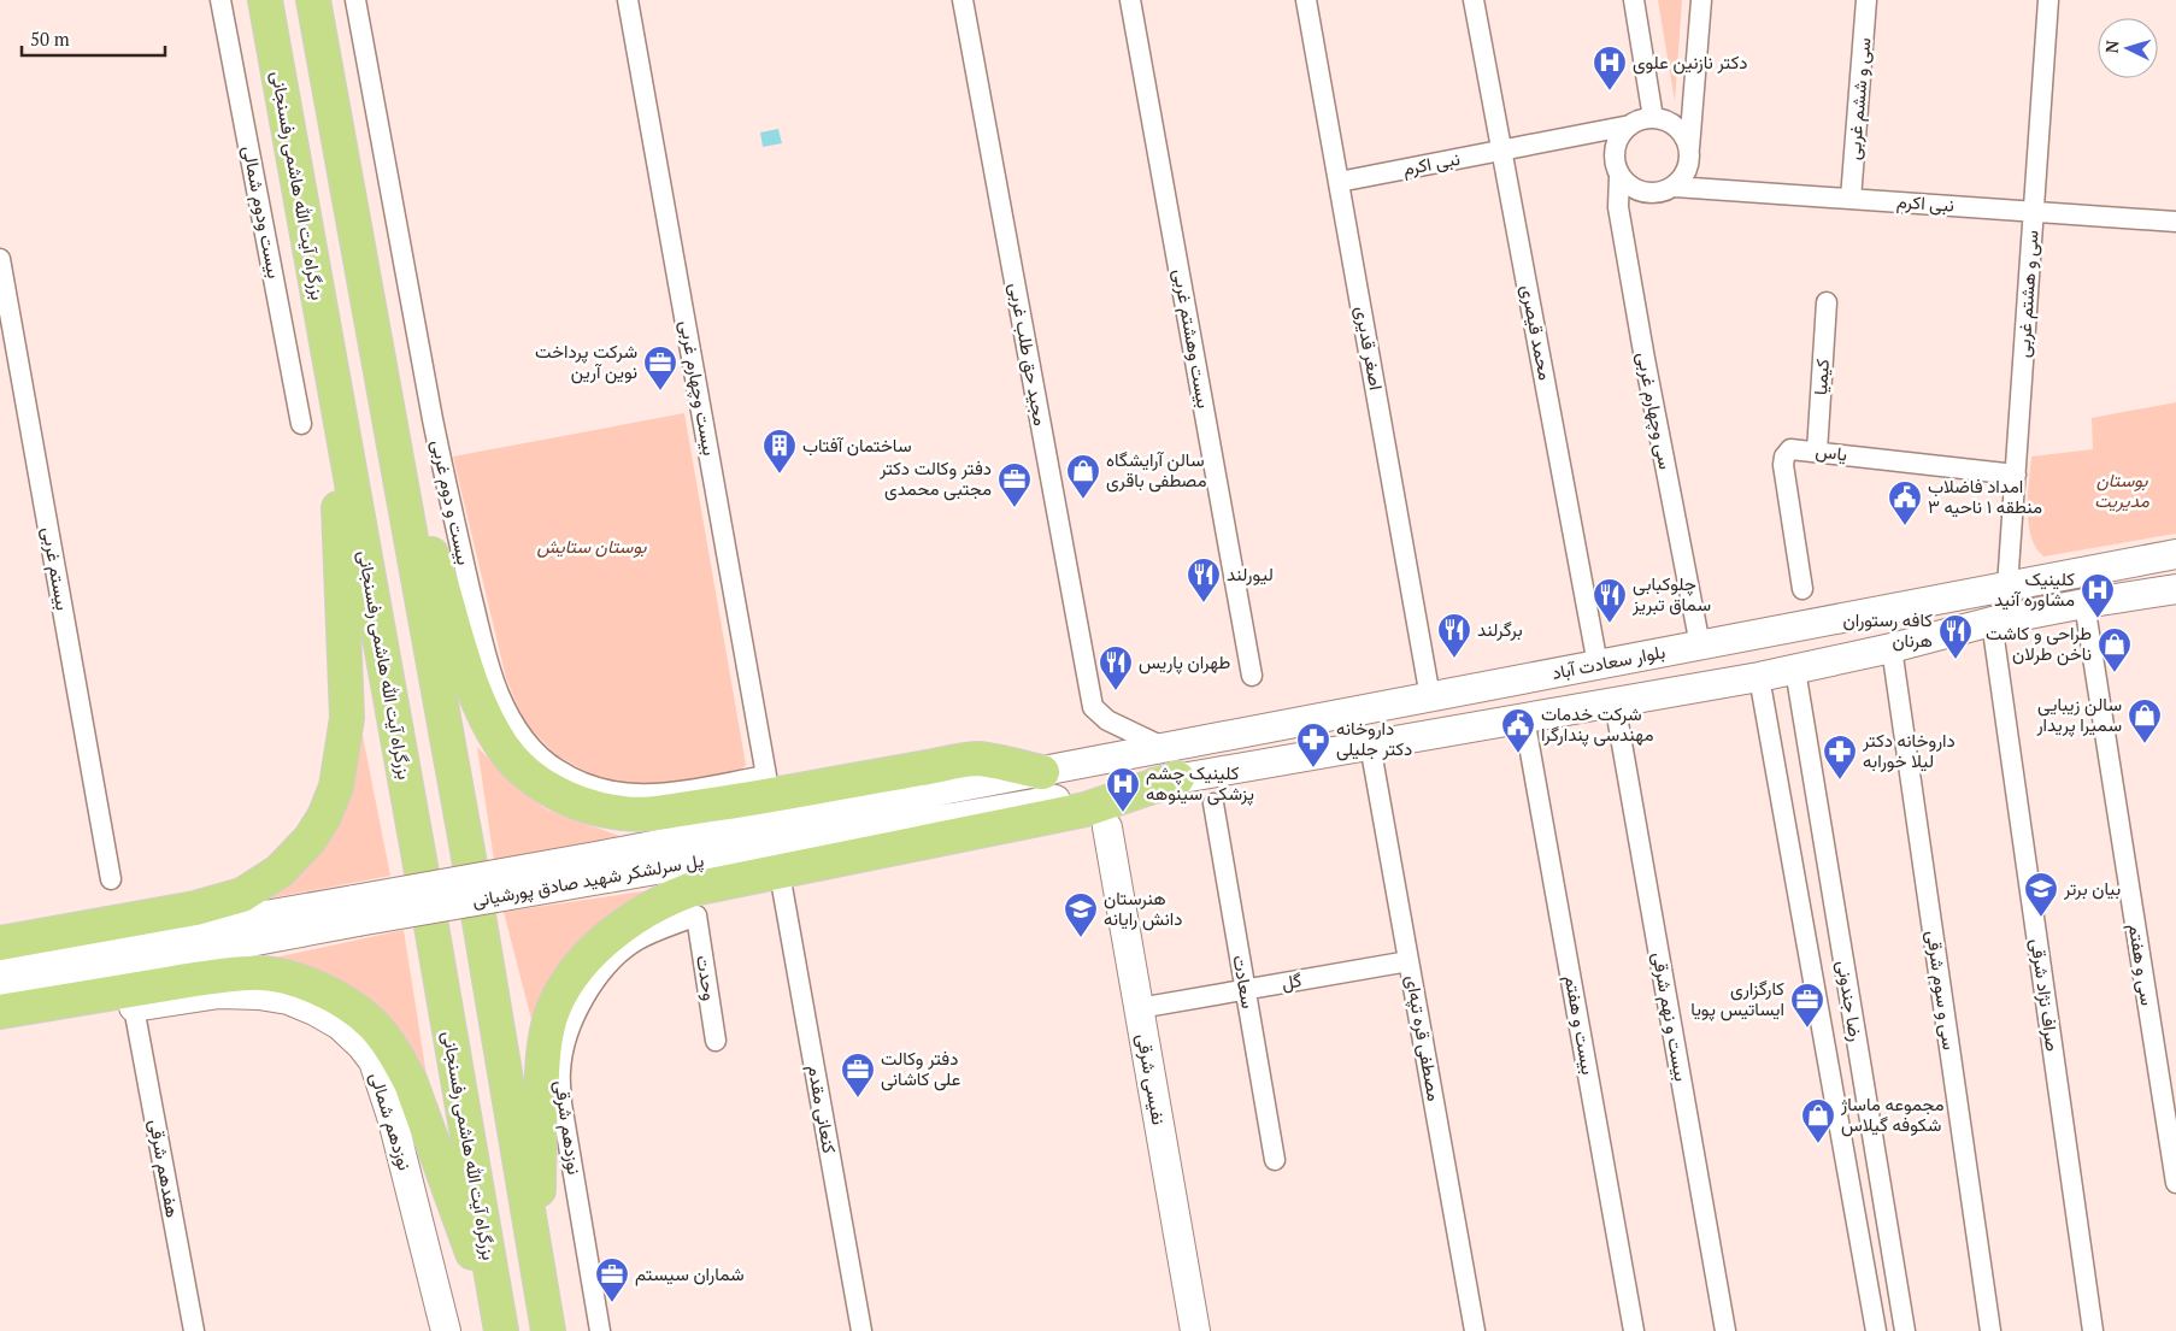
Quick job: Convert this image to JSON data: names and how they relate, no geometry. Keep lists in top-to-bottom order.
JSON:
{
  "streets": {
    "highway": ["بزرگراه آیت الله هاشمی رفسنجانی"],
    "main road": [
      "بلوار سعادت آباد",
      "پل سرلشکر شهید صادق پورشیانی",
      "نفیسی شرقی",
      "نوزدهم شمالی"
    ],
    "street": [
      "سی و ششم غربی",
      "نبی اکرم",
      "بیست ودوم شمالی",
      "سی و هشتم غربی",
      "محمد قیصری",
      "بیست وهشتم غربی",
      "اصغر قدیری",
      "مجید حق طلب غربی",
      "کیمیا",
      "بیست وچهارم غربی",
      "سی وچهارم غربی",
      "یاس",
      "بیست و دوم غربی",
      "بیستم غربی",
      "سی و هفتم",
      "وحدت",
      "سعادت",
      "گل",
      "سی و سوم شرقی",
      "صراف‌ نژاد شرقی",
      "رضا جندونی",
      "بیست و نهم شرقی",
      "بیست و هفتم",
      "مصطفی قره تپه‌ای",
      "کنعانی مقدم",
      "نوزدهم شرقی",
      "هفدهم شرقی"
    ]
  },
  "crossings": [
    ["سی و ششم غربی", "نبی اکرم"],
    ["نبی اکرم", "سی و هشتم غربی"],
    ["نبی اکرم", "محمد قیصری"],
    ["نبی اکرم", "اصغر قدیری"],
    ["نبی اکرم", "سی وچهارم غربی"],
    ["سی و هشتم غربی", "یاس"],
    ["سی و هشتم غربی", "بلوار سعادت آباد"],
    ["محمد قیصری", "بلوار سعادت آباد"],
    ["اصغر قدیری", "بلوار سعادت آباد"],
    ["مجید حق طلب غربی", "بلوار سعادت آباد"],
    ["کیمیا", "یاس"],
    ["بیست وچهارم غربی", "بیست و دوم غربی"],
    ["سی وچهارم غربی", "بلوار سعادت آباد"],
    ["بلوار سعادت آباد", "پل سرلشکر شهید صادق پورشیانی"],
    ["وحدت", "نوزدهم شرقی"],
    ["سعادت", "گل"],
    ["گل", "مصطفی قره تپه‌ای"],
    ["گل", "نفیسی شرقی"],
    ["نوزدهم شمالی", "هفدهم شرقی"]
  ],
  "parks": ["بوستان مدیریت", "بوستان ستایش"],
  "places": {
    "hospital": ["دکتر نازنین علوی", "کلینیک مشاوره آنید", "کلینیک چشم پزشکی سینوهه"],
    "office": [
      "شرکت پرداخت نوین آرین",
      "دفتر وکالت دکتر مجتبی محمدی",
      "کارگزاری ایساتیس پویا",
      "دفتر وکالت علی کاشانی",
      "شماران سیستم"
    ],
    "building": ["ساختمان آفتاب"],
    "shop": [
      "سالن آرایشگاه مصطفی باقری",
      "طراحی و کاشت ناخن طرلان",
      "سالن زیبایی سمیرا پریدار",
      "مجموعه ماساژ شکوفه گیلاس"
    ],
    "public building": ["امداد فاضلاب منطقه ۱ ناحیه ۳", "شرکت خدمات مهندسى پندارگرا"],
    "restaurant": [
      "لیورلند",
      "چلوکبابی سماق تبریز",
      "برگرلند",
      "كافه رستوران هرنان",
      "طهران پاریس"
    ],
    "pharmacy": ["داروخانه دکتر جلیلی", "داروخانه دکتر لیلا خورابه"],
    "school or university": ["بیان برتر", "هنرستان دانش رایانه"]
  },
  "scale_bar": "50 m",
  "north": "left"
}
